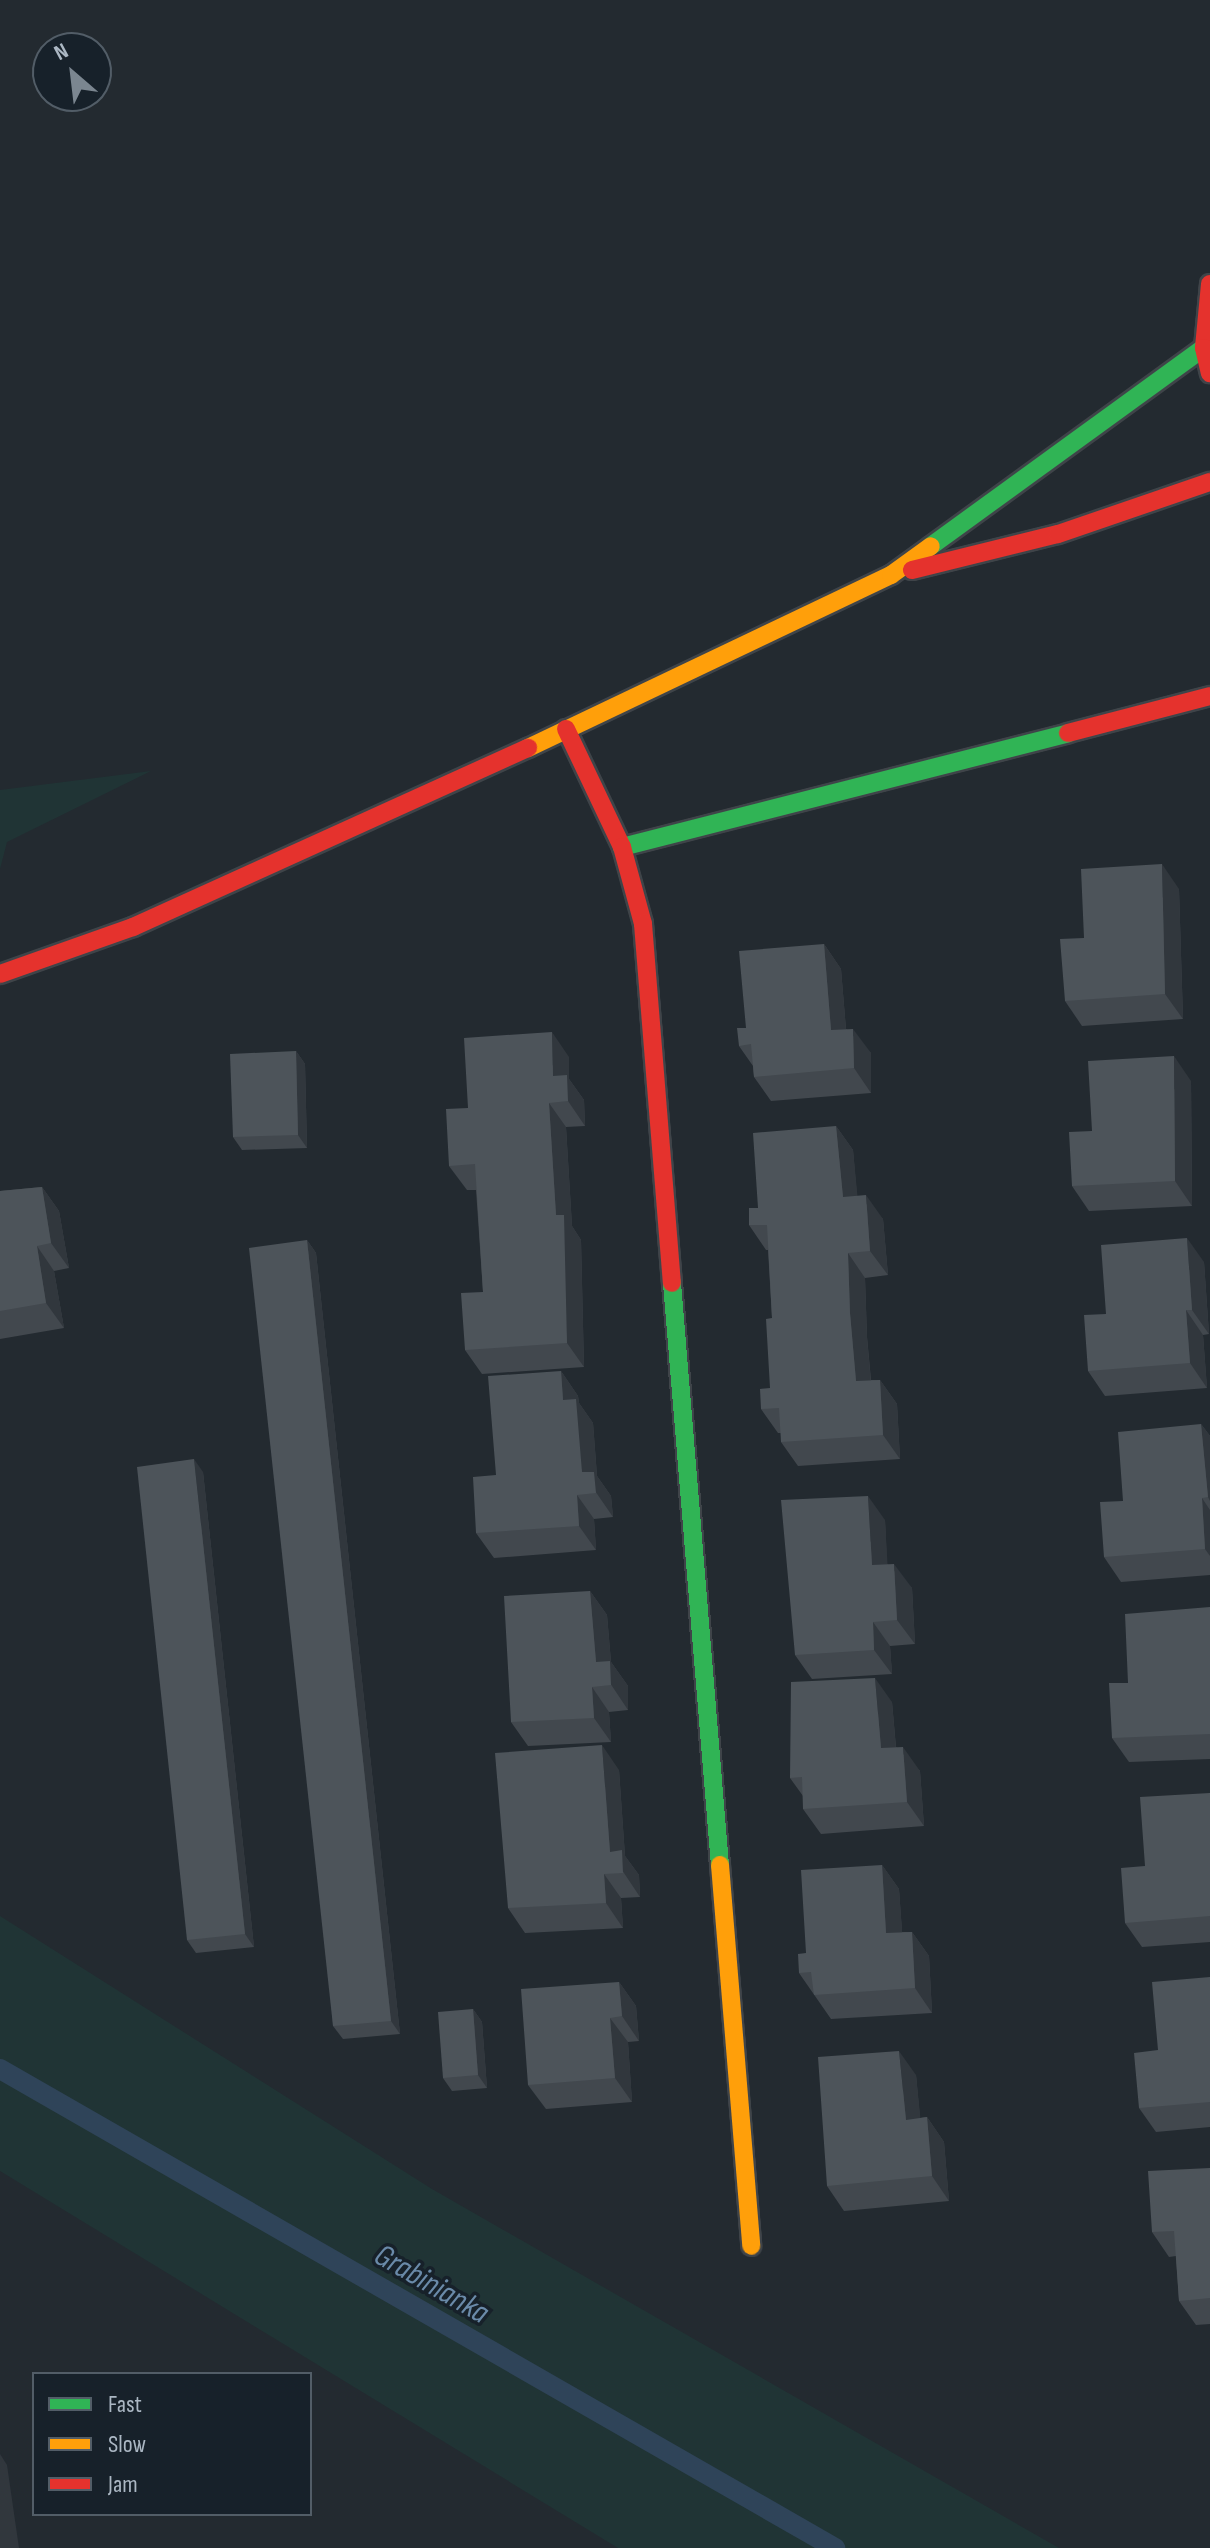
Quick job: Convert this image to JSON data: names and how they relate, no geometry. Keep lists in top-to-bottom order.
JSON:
{
  "water": ["Grabinianka"],
  "legend": ["Fast", "Slow", "Jam"],
  "north": "top left"
}
